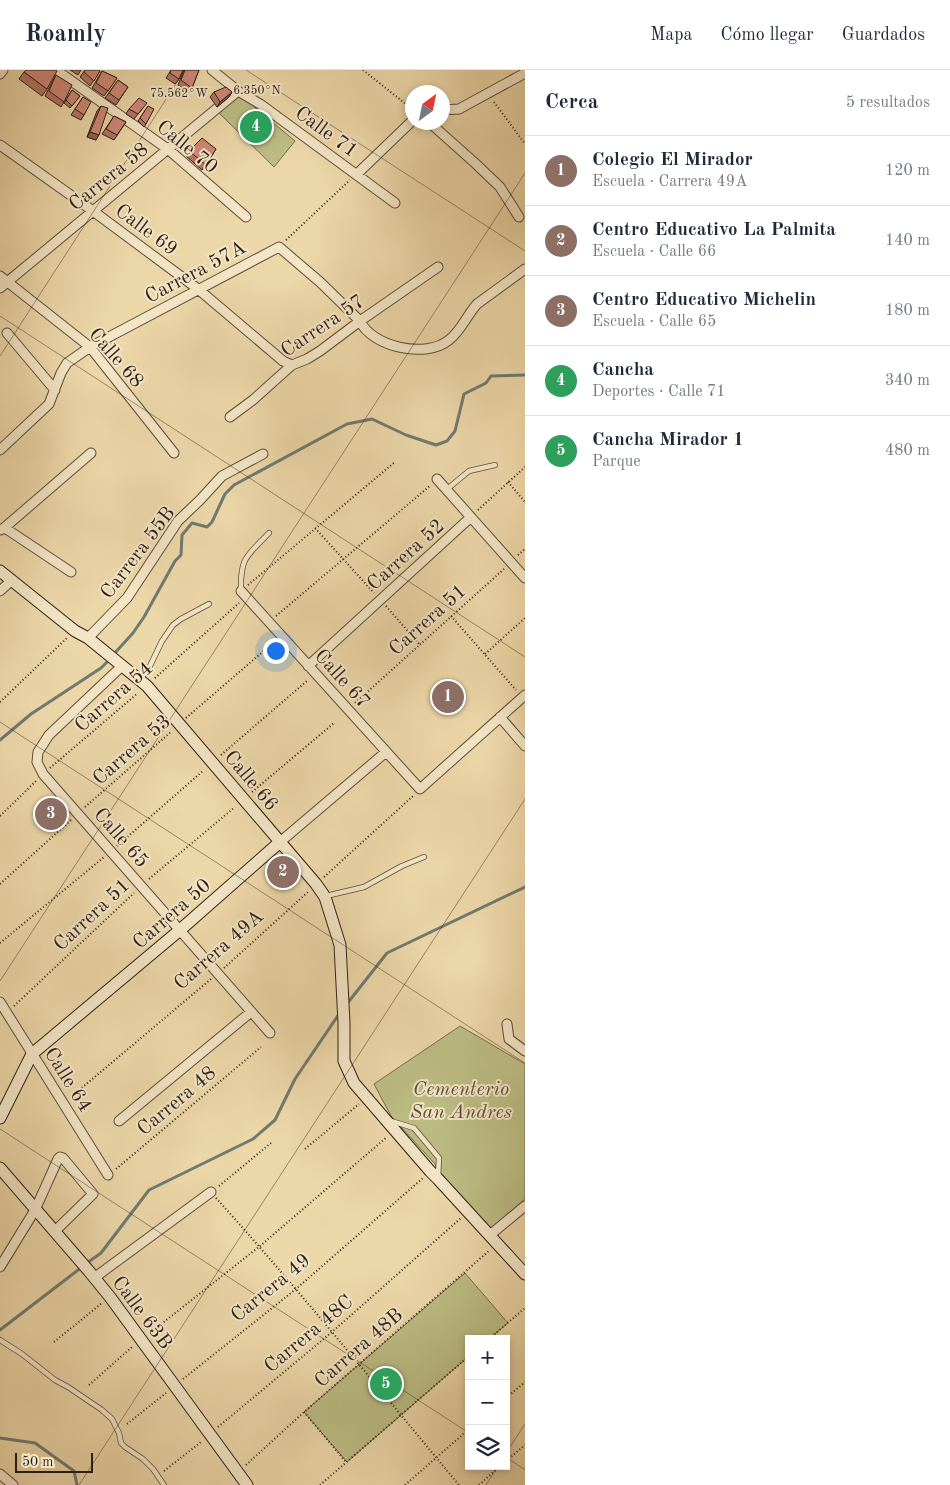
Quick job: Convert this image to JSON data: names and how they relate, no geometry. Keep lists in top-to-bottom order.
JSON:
{
  "streets": {
    "street": [
      "Calle 71",
      "Calle 70",
      "Carrera 58",
      "Calle 69",
      "Carrera 57A",
      "Carrera 57",
      "Calle 68",
      "Carrera 55B",
      "Carrera 52",
      "Calle 67",
      "Calle 66",
      "Calle 65",
      "Carrera 50",
      "Calle 64",
      "Calle 63B"
    ],
    "path": [
      "Carrera 51",
      "Carrera 54",
      "Carrera 53",
      "Carrera 49A",
      "Carrera 48",
      "Carrera 49",
      "Carrera 48C",
      "Carrera 48B"
    ]
  },
  "crossings": [
    ["Calle 71", "Carrera 58"],
    ["Calle 70", "Carrera 58"],
    ["Carrera 58", "Calle 69"],
    ["Carrera 58", "Calle 68"],
    ["Calle 69", "Carrera 57A"],
    ["Calle 69", "Carrera 57"],
    ["Carrera 57A", "Calle 68"],
    ["Carrera 55B", "Calle 66"],
    ["Carrera 52", "Calle 67"],
    ["Carrera 51", "Calle 67"],
    ["Carrera 51", "Calle 66"],
    ["Carrera 51", "Calle 65"],
    ["Carrera 51", "Calle 64"],
    ["Calle 67", "Carrera 54"],
    ["Calle 67", "Carrera 53"],
    ["Calle 67", "Carrera 50"],
    ["Calle 67", "Carrera 49A"],
    ["Carrera 54", "Calle 66"],
    ["Carrera 54", "Calle 65"],
    ["Carrera 53", "Calle 66"],
    ["Carrera 53", "Calle 65"],
    ["Calle 66", "Carrera 50"],
    ["Calle 66", "Carrera 49A"],
    ["Calle 66", "Carrera 49"],
    ["Calle 66", "Carrera 48C"],
    ["Calle 66", "Carrera 48B"],
    ["Calle 65", "Carrera 50"],
    ["Calle 65", "Carrera 49A"],
    ["Carrera 50", "Calle 64"],
    ["Carrera 49A", "Calle 64"],
    ["Calle 64", "Carrera 48"],
    ["Carrera 49", "Calle 63B"],
    ["Calle 63B", "Carrera 48C"],
    ["Calle 63B", "Carrera 48B"]
  ],
  "parks": ["Cementerio San Andres"],
  "scale_bar": "50 m",
  "north": "top right",
  "page": {
    "header": "Roamly",
    "nav": ["Mapa", "Cómo llegar", "Guardados"],
    "heading": ["Cerca", "5 resultados"],
    "pins": [
      "4",
      "1",
      "3",
      "2",
      "5"
    ],
    "list": [
      {
        "mark": "1",
        "name": "Colegio El Mirador",
        "note": "Escuela · Carrera 49A",
        "value": "120 m"
      },
      {
        "mark": "2",
        "name": "Centro Educativo La Palmita",
        "note": "Escuela · Calle 66",
        "value": "140 m"
      },
      {
        "mark": "3",
        "name": "Centro Educativo Michelin",
        "note": "Escuela · Calle 65",
        "value": "180 m"
      },
      {
        "mark": "4",
        "name": "Cancha",
        "note": "Deportes · Calle 71",
        "value": "340 m"
      },
      {
        "mark": "5",
        "name": "Cancha Mirador 1",
        "note": "Parque",
        "value": "480 m"
      }
    ],
    "map_buttons": ["+", "−"],
    "scale": "50 m"
  },
  "coordinates": ["6.350°N", "75.562°W"]
}
